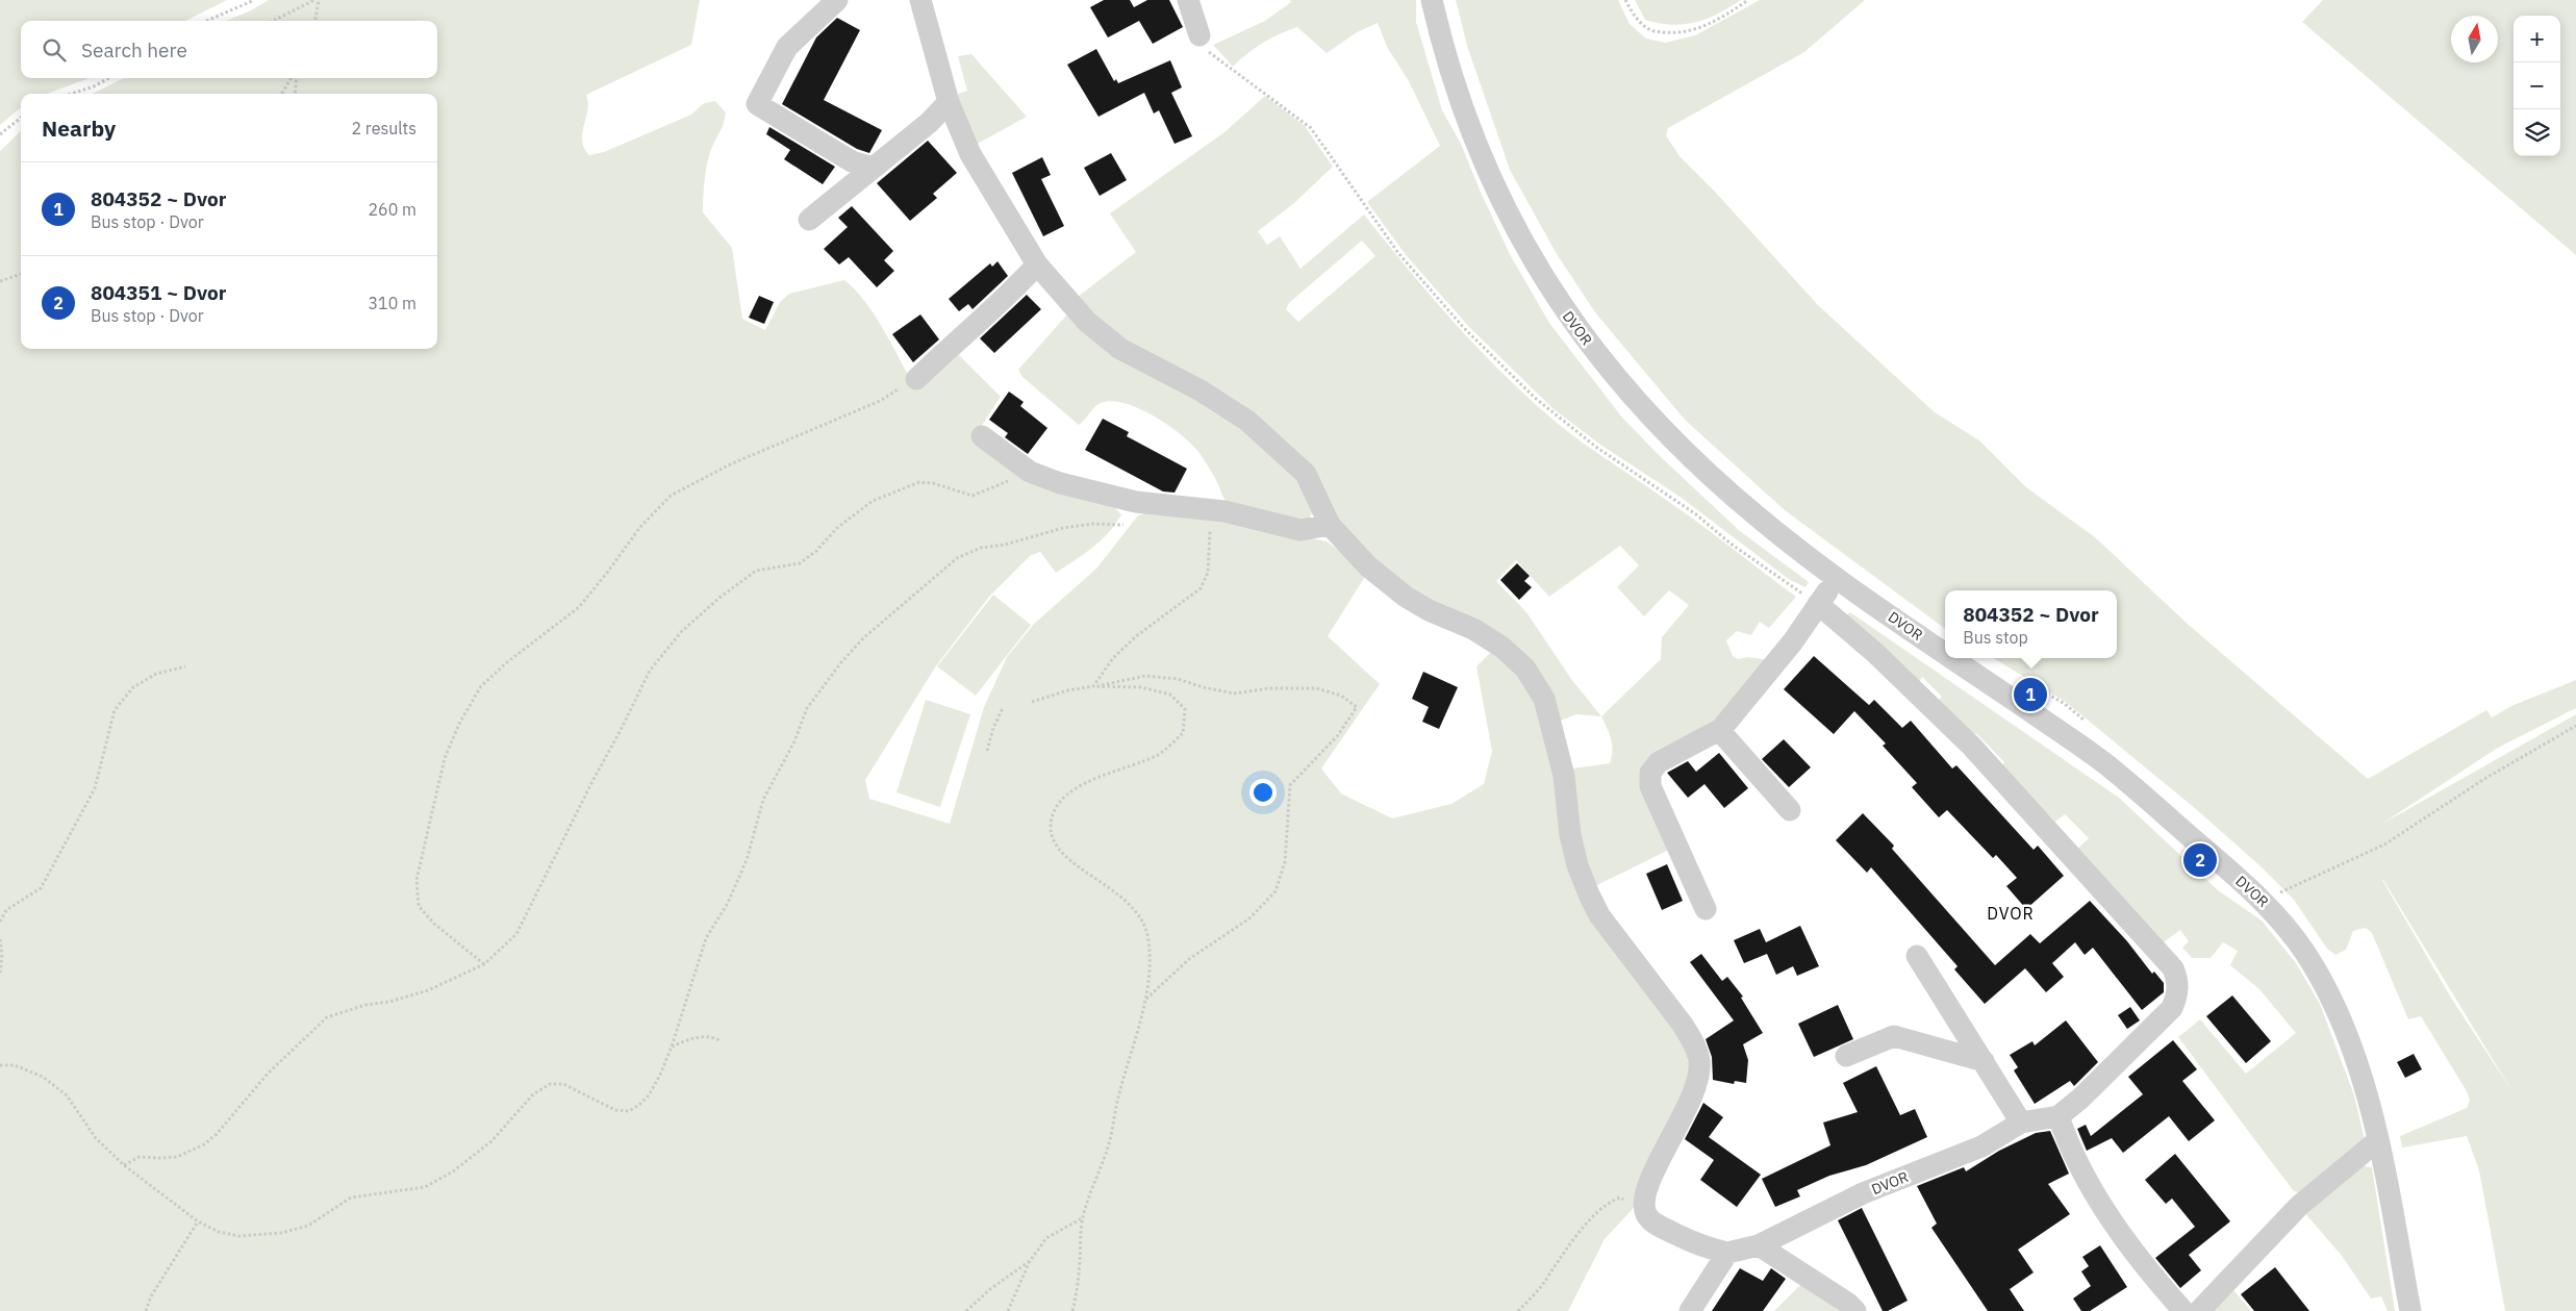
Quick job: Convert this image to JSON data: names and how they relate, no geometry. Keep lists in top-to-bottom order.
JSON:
{
  "streets": {
    "street": ["DVOR"]
  },
  "districts": ["DVOR"],
  "north": "top",
  "page": {
    "map_buttons": ["+", "−"],
    "search": "Search here",
    "heading": ["Nearby", "2 results"],
    "list": [
      {
        "mark": "1",
        "name": "804352 ~ Dvor",
        "note": "Bus stop · Dvor",
        "value": "260 m"
      },
      {
        "mark": "2",
        "name": "804351 ~ Dvor",
        "note": "Bus stop · Dvor",
        "value": "310 m"
      }
    ],
    "popup": ["804352 ~ Dvor", "Bus stop"],
    "pins": ["1", "2"]
  }
}
